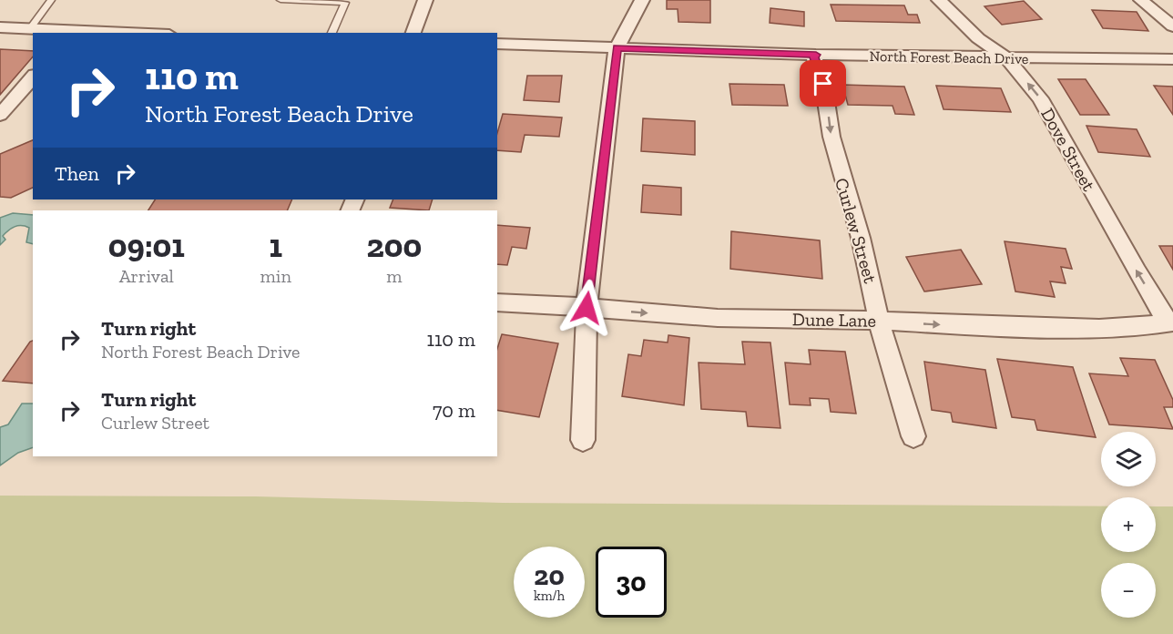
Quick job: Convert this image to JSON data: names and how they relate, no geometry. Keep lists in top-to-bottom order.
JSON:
{
  "streets": {
    "street": [
      "North Forest Beach Drive",
      "Dove Street",
      "Curlew Street",
      "Dune Lane"
    ]
  },
  "crossings": [
    ["North Forest Beach Drive", "Dove Street"],
    ["North Forest Beach Drive", "Curlew Street"],
    ["Dove Street", "Dune Lane"],
    ["Curlew Street", "Dune Lane"]
  ],
  "one_way": ["Dove Street", "Curlew Street", "Dune Lane"],
  "page": {
    "turn": ["110 m", "North Forest Beach Drive"],
    "then": "Then",
    "eta": [
      "09:01",
      "Arrival",
      "1",
      "min",
      "200",
      "m"
    ],
    "list": [
      {
        "name": "Turn right",
        "note": "North Forest Beach Drive",
        "value": "110 m"
      },
      {
        "name": "Turn right",
        "note": "Curlew Street",
        "value": "70 m"
      }
    ],
    "map_buttons": ["+", "−"],
    "speed": "20 km/h",
    "limit": "30"
  }
}
